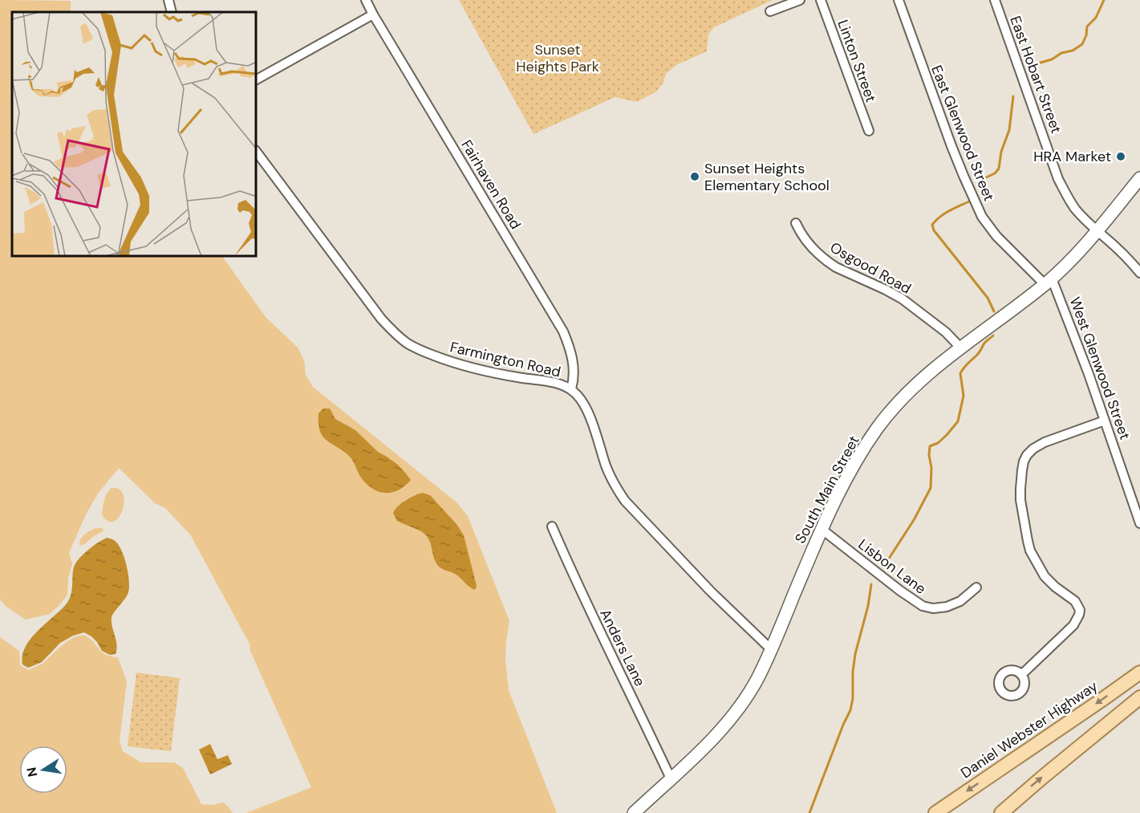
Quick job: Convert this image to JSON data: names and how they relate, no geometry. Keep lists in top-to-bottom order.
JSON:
{
  "streets": {
    "main road": ["Daniel Webster Highway"],
    "street": [
      "Linton Street",
      "East Hobart Street",
      "East Glenwood Street",
      "Fairhaven Road",
      "Osgood Road",
      "Farmington Road",
      "West Glenwood Street",
      "South Main Street",
      "Lisbon Lane",
      "Anders Lane"
    ]
  },
  "crossings": [
    ["East Hobart Street", "South Main Street"],
    ["East Glenwood Street", "West Glenwood Street"],
    ["East Glenwood Street", "South Main Street"],
    ["Fairhaven Road", "Farmington Road"],
    ["Osgood Road", "South Main Street"],
    ["Farmington Road", "South Main Street"],
    ["West Glenwood Street", "South Main Street"],
    ["South Main Street", "Lisbon Lane"],
    ["South Main Street", "Anders Lane"]
  ],
  "parks": ["Sunset Heights Park"],
  "places": ["HRA Market", "Sunset Heights Elementary School"],
  "north": "left"
}
